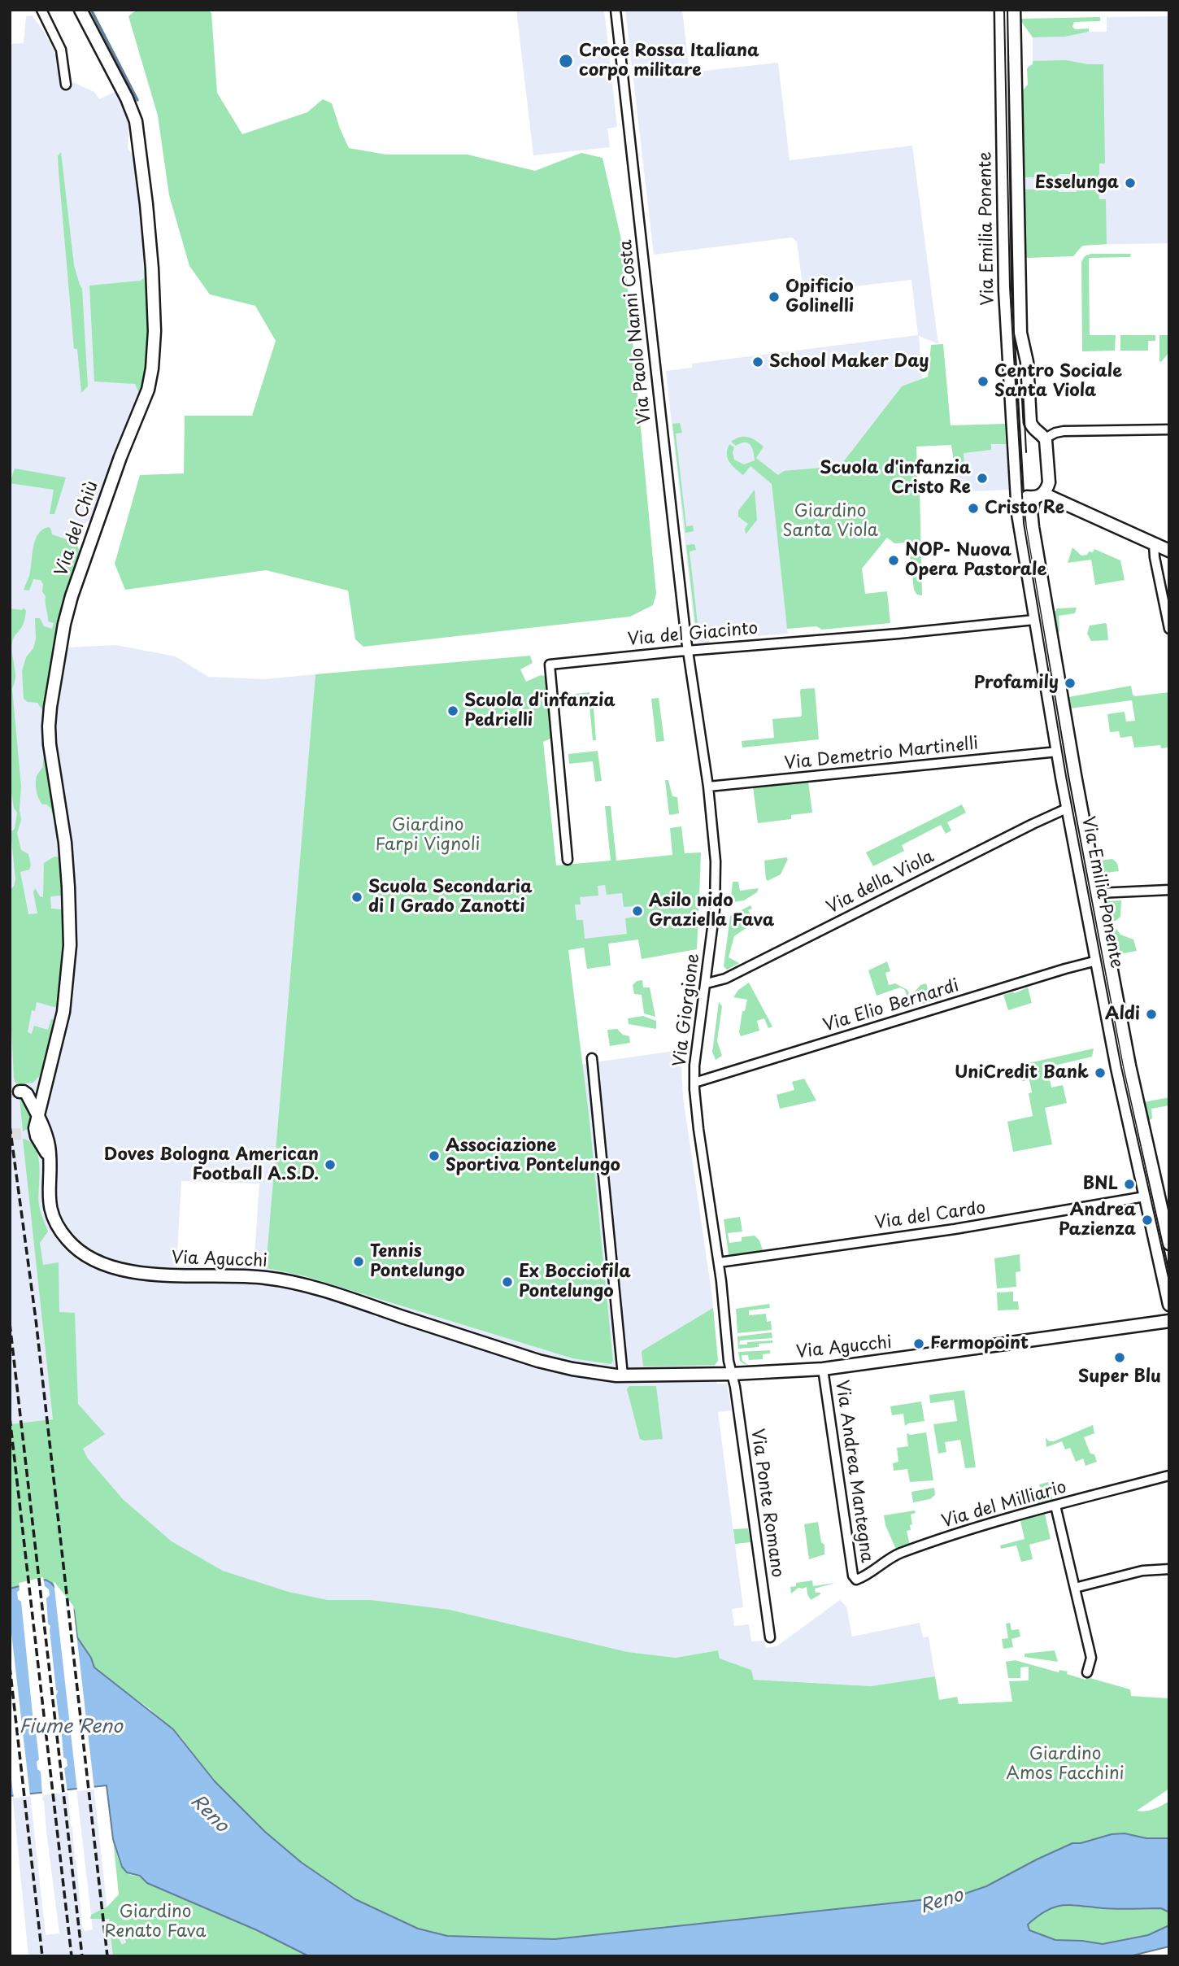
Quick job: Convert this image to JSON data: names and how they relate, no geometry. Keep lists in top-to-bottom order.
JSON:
{
  "streets": {
    "street": [
      "Via Emilia Ponente",
      "Via Paolo Nanni Costa",
      "Via del Chiù",
      "Via del Giacinto",
      "Via Demetrio Martinelli",
      "Via della Viola",
      "Via Elio Bernardi",
      "Via Giorgione",
      "Via del Cardo",
      "Via Agucchi",
      "Via Andrea Mantegna",
      "Via Ponte Romano",
      "Via del Milliario"
    ]
  },
  "crossings": [
    ["Via Emilia Ponente", "Via del Giacinto"],
    ["Via Emilia Ponente", "Via Demetrio Martinelli"],
    ["Via Emilia Ponente", "Via della Viola"],
    ["Via Emilia Ponente", "Via Elio Bernardi"],
    ["Via Emilia Ponente", "Via del Cardo"],
    ["Via Paolo Nanni Costa", "Via del Giacinto"],
    ["Via Paolo Nanni Costa", "Via Giorgione"],
    ["Via del Chiù", "Via Agucchi"],
    ["Via del Giacinto", "Via Giorgione"],
    ["Via Demetrio Martinelli", "Via Giorgione"],
    ["Via della Viola", "Via Giorgione"],
    ["Via Elio Bernardi", "Via Giorgione"],
    ["Via Giorgione", "Via del Cardo"],
    ["Via Giorgione", "Via Agucchi"],
    ["Via Giorgione", "Via Ponte Romano"],
    ["Via Agucchi", "Via Andrea Mantegna"],
    ["Via Agucchi", "Via Ponte Romano"],
    ["Via Andrea Mantegna", "Via del Milliario"]
  ],
  "water": ["Fiume Reno", "Reno"],
  "parks": [
    "Giardino Santa Viola",
    "Giardino Farpi Vignoli",
    "Giardino Amos Facchini",
    "Giardino Renato Fava"
  ],
  "places": [
    "Croce Rossa Italiana corpo militare",
    "Esselunga",
    "Opificio Golinelli",
    "School Maker Day",
    "Centro Sociale Santa Viola",
    "Scuola d'infanzia Cristo Re",
    "Cristo Re",
    "NOP- Nuova Opera Pastorale",
    "Profamily",
    "Scuola d'infanzia Pedrielli",
    "Scuola Secondaria di I Grado Zanotti",
    "Asilo nido Graziella Fava",
    "Aldi",
    "UniCredit Bank",
    "Associazione Sportiva Pontelungo",
    "Doves Bologna American Football A.S.D.",
    "BNL",
    "Andrea Pazienza",
    "Tennis Pontelungo",
    "Ex Bocciofila Pontelungo",
    "Fermopoint",
    "Super Blu"
  ]
}
